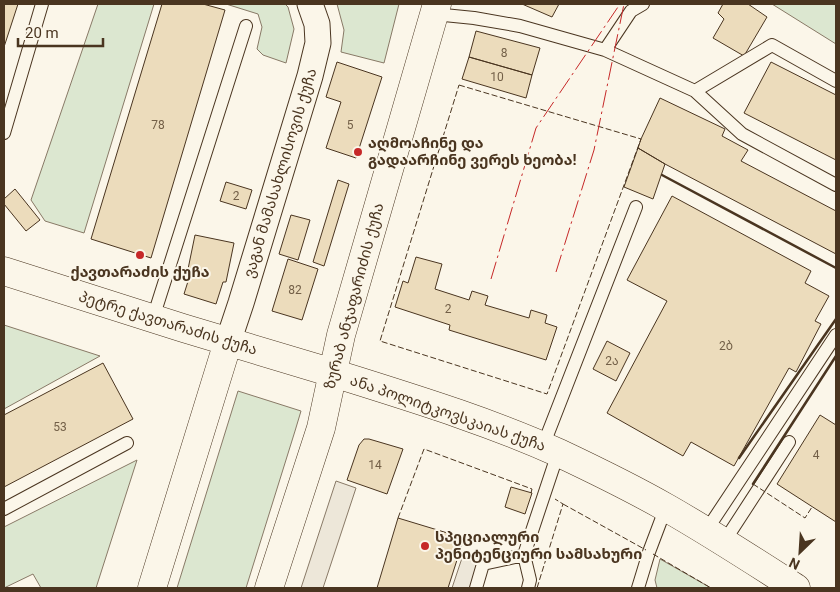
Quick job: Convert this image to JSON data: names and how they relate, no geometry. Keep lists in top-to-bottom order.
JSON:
{
  "streets": {
    "main road": ["ზურაბ ანჯაფარიძის ქუჩა", "პეტრე ქავთარაძის ქუჩა", "ანა პოლიტკოვსკაიას ქუჩა"],
    "street": ["ვაგან მამასახლისოვის ქუჩა"]
  },
  "crossings": [
    ["ვაგან მამასახლისოვის ქუჩა", "პეტრე ქავთარაძის ქუჩა"],
    ["ზურაბ ანჯაფარიძის ქუჩა", "პეტრე ქავთარაძის ქუჩა"],
    ["ზურაბ ანჯაფარიძის ქუჩა", "ანა პოლიტკოვსკაიას ქუჩა"],
    ["პეტრე ქავთარაძის ქუჩა", "ანა პოლიტკოვსკაიას ქუჩა"]
  ],
  "places": ["აღმოაჩინე და გადაარჩინე ვერეს ხეობა!", "ქავთარაძის ქუჩა", "სპეციალური პენიტენციური სამსახური"],
  "house_numbers": [
    "8",
    "10",
    "78",
    "5",
    "2",
    "82",
    "2",
    "2ბ",
    "2ა",
    "53",
    "4",
    "14"
  ],
  "scale_bar": "20 m",
  "north": "bottom left"
}
